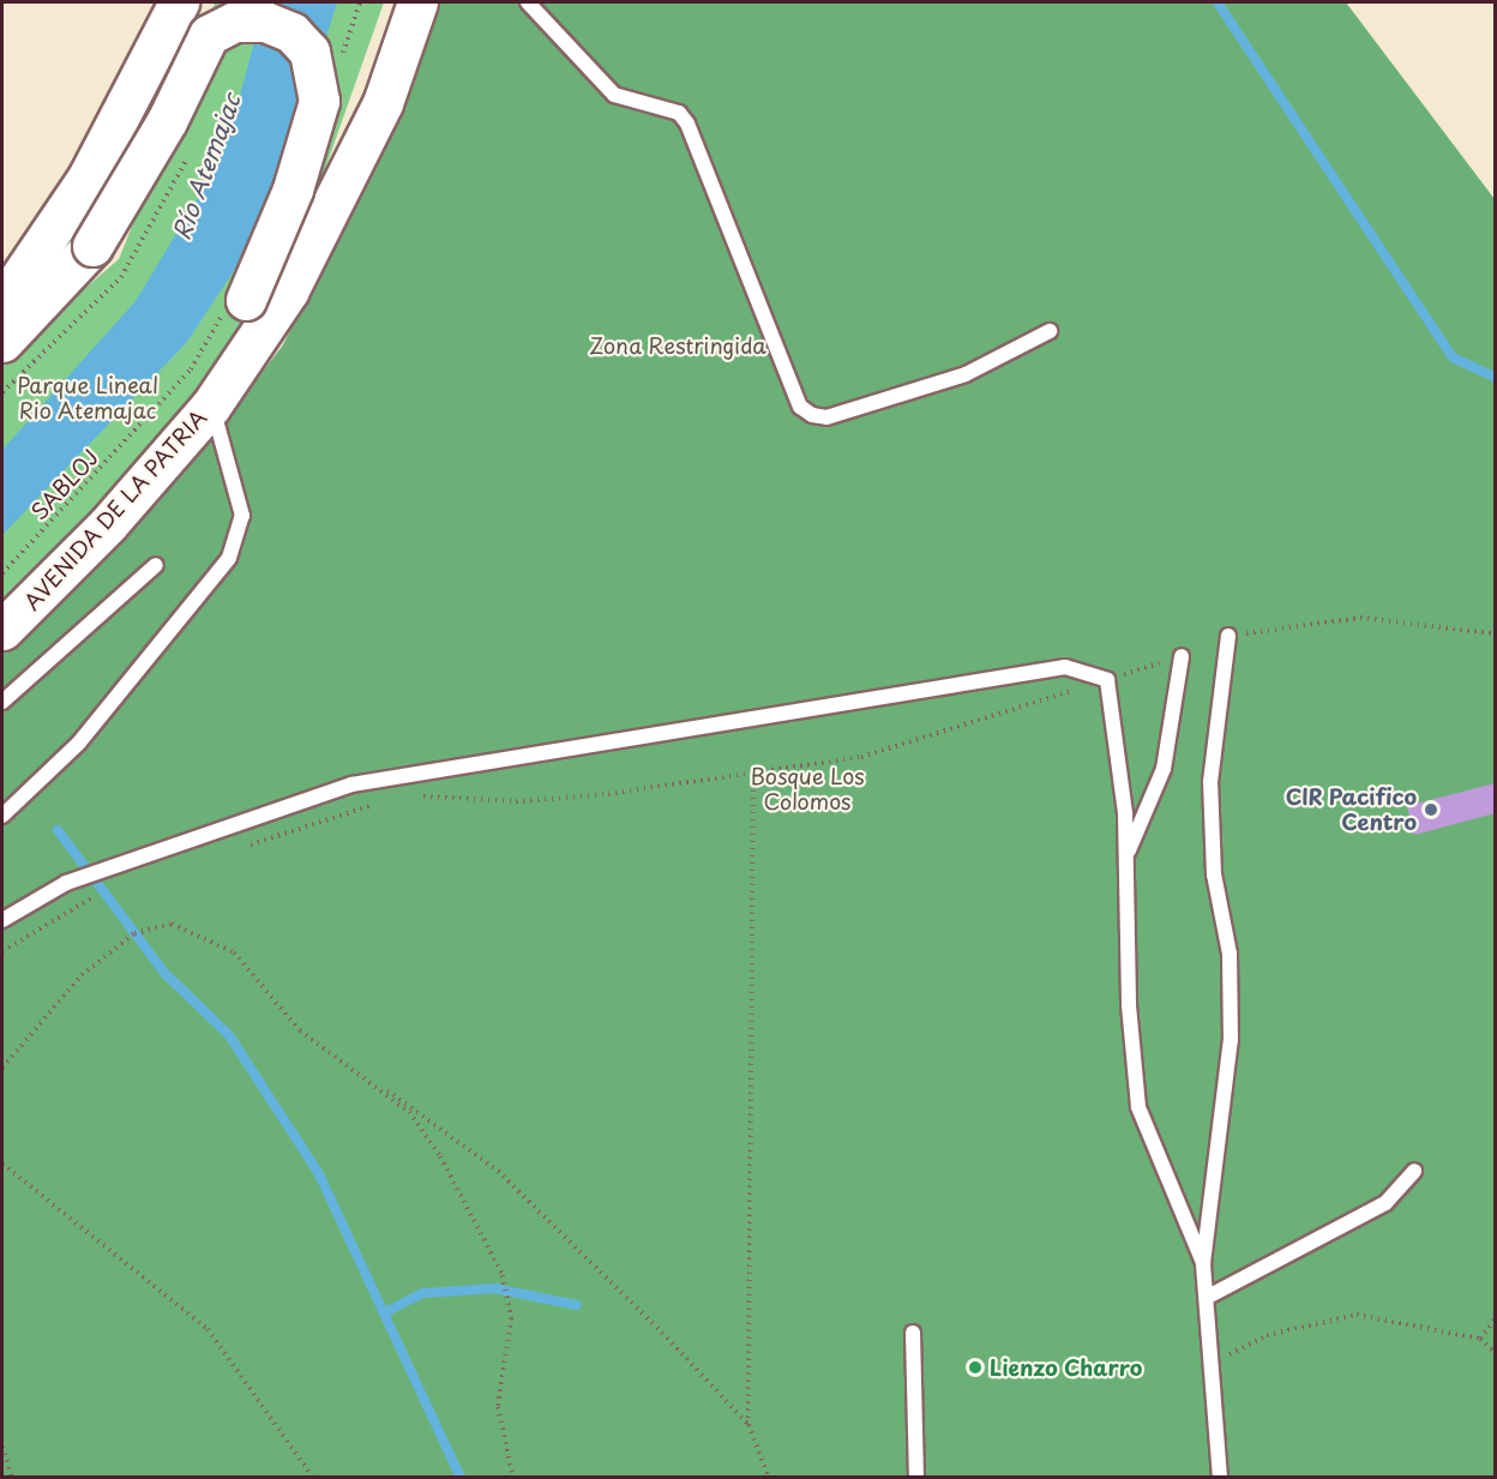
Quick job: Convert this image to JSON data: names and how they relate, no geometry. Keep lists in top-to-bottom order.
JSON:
{
  "streets": {
    "main road": ["AVENIDA DE LA PATRIA"],
    "path": ["SABLOJ"]
  },
  "water": ["Río Atemajac"],
  "parks": ["Zona Restringida", "Parque Lineal Rio Atemajac", "Bosque Los Colomos"],
  "places": ["CIR Pacifico Centro", "Lienzo Charro"]
}
